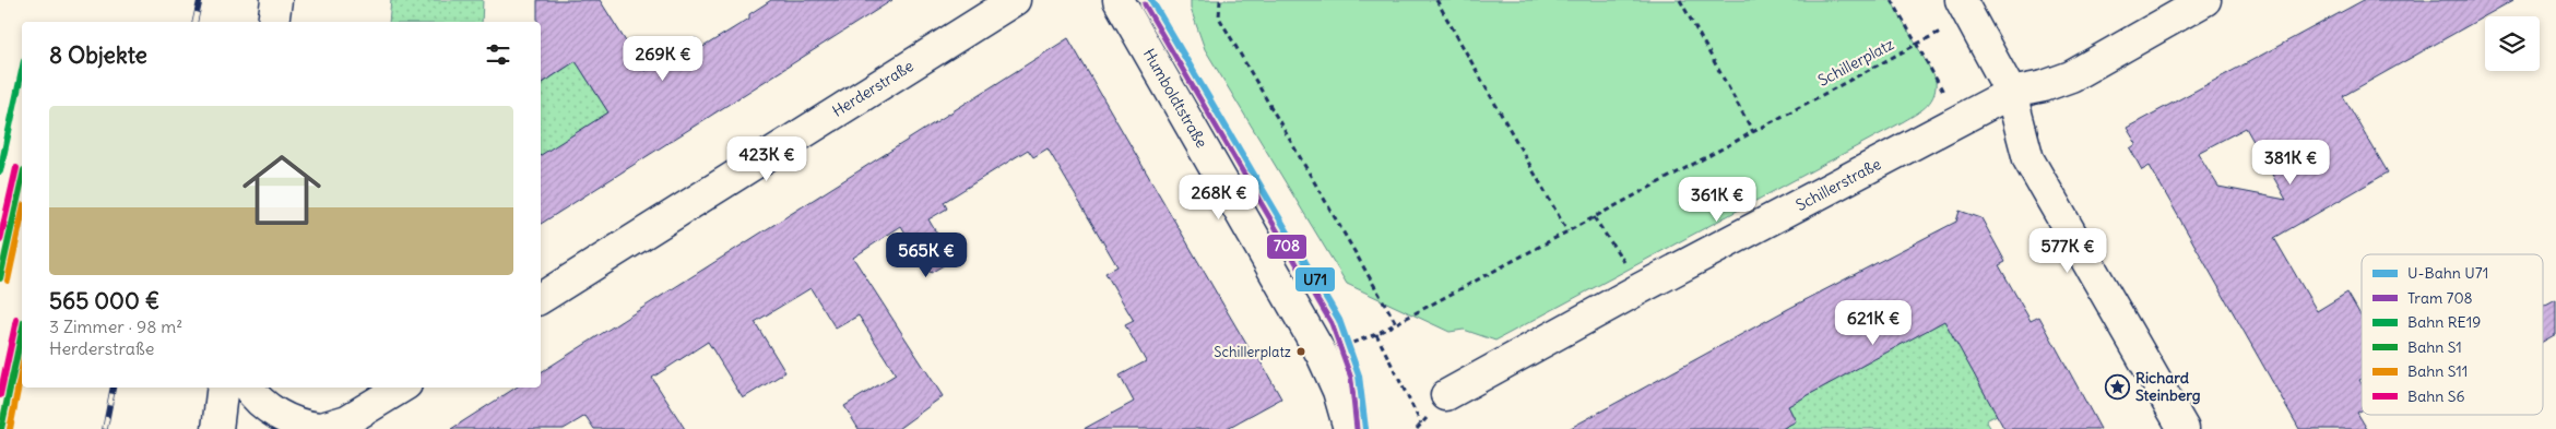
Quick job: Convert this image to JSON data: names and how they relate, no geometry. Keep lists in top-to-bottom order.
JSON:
{
  "streets": {
    "street": ["Herderstraße", "Humboldtstraße", "Schillerstraße"],
    "path": ["Schillerplatz"]
  },
  "places": {
    "other": ["Schillerplatz"],
    "place": ["Richard Steinberg"]
  },
  "lines": [
    "metro line U71",
    "tram line 708",
    "rail line RE19",
    "rail line S6",
    "rail line S1",
    "rail line S11"
  ],
  "legend": [
    "U-Bahn U71",
    "Tram 708",
    "Bahn RE19",
    "Bahn S1",
    "Bahn S11",
    "Bahn S6"
  ],
  "page": {
    "heading": "8 Objekte",
    "price": [
      "269K €",
      "423K €",
      "381K €",
      "268K €",
      "361K €",
      "577K €",
      "565K €",
      "621K €"
    ],
    "list": [
      {
        "name": "565 000 €",
        "note": "3 Zimmer · 98 m² · Herderstraße"
      }
    ]
  }
}
